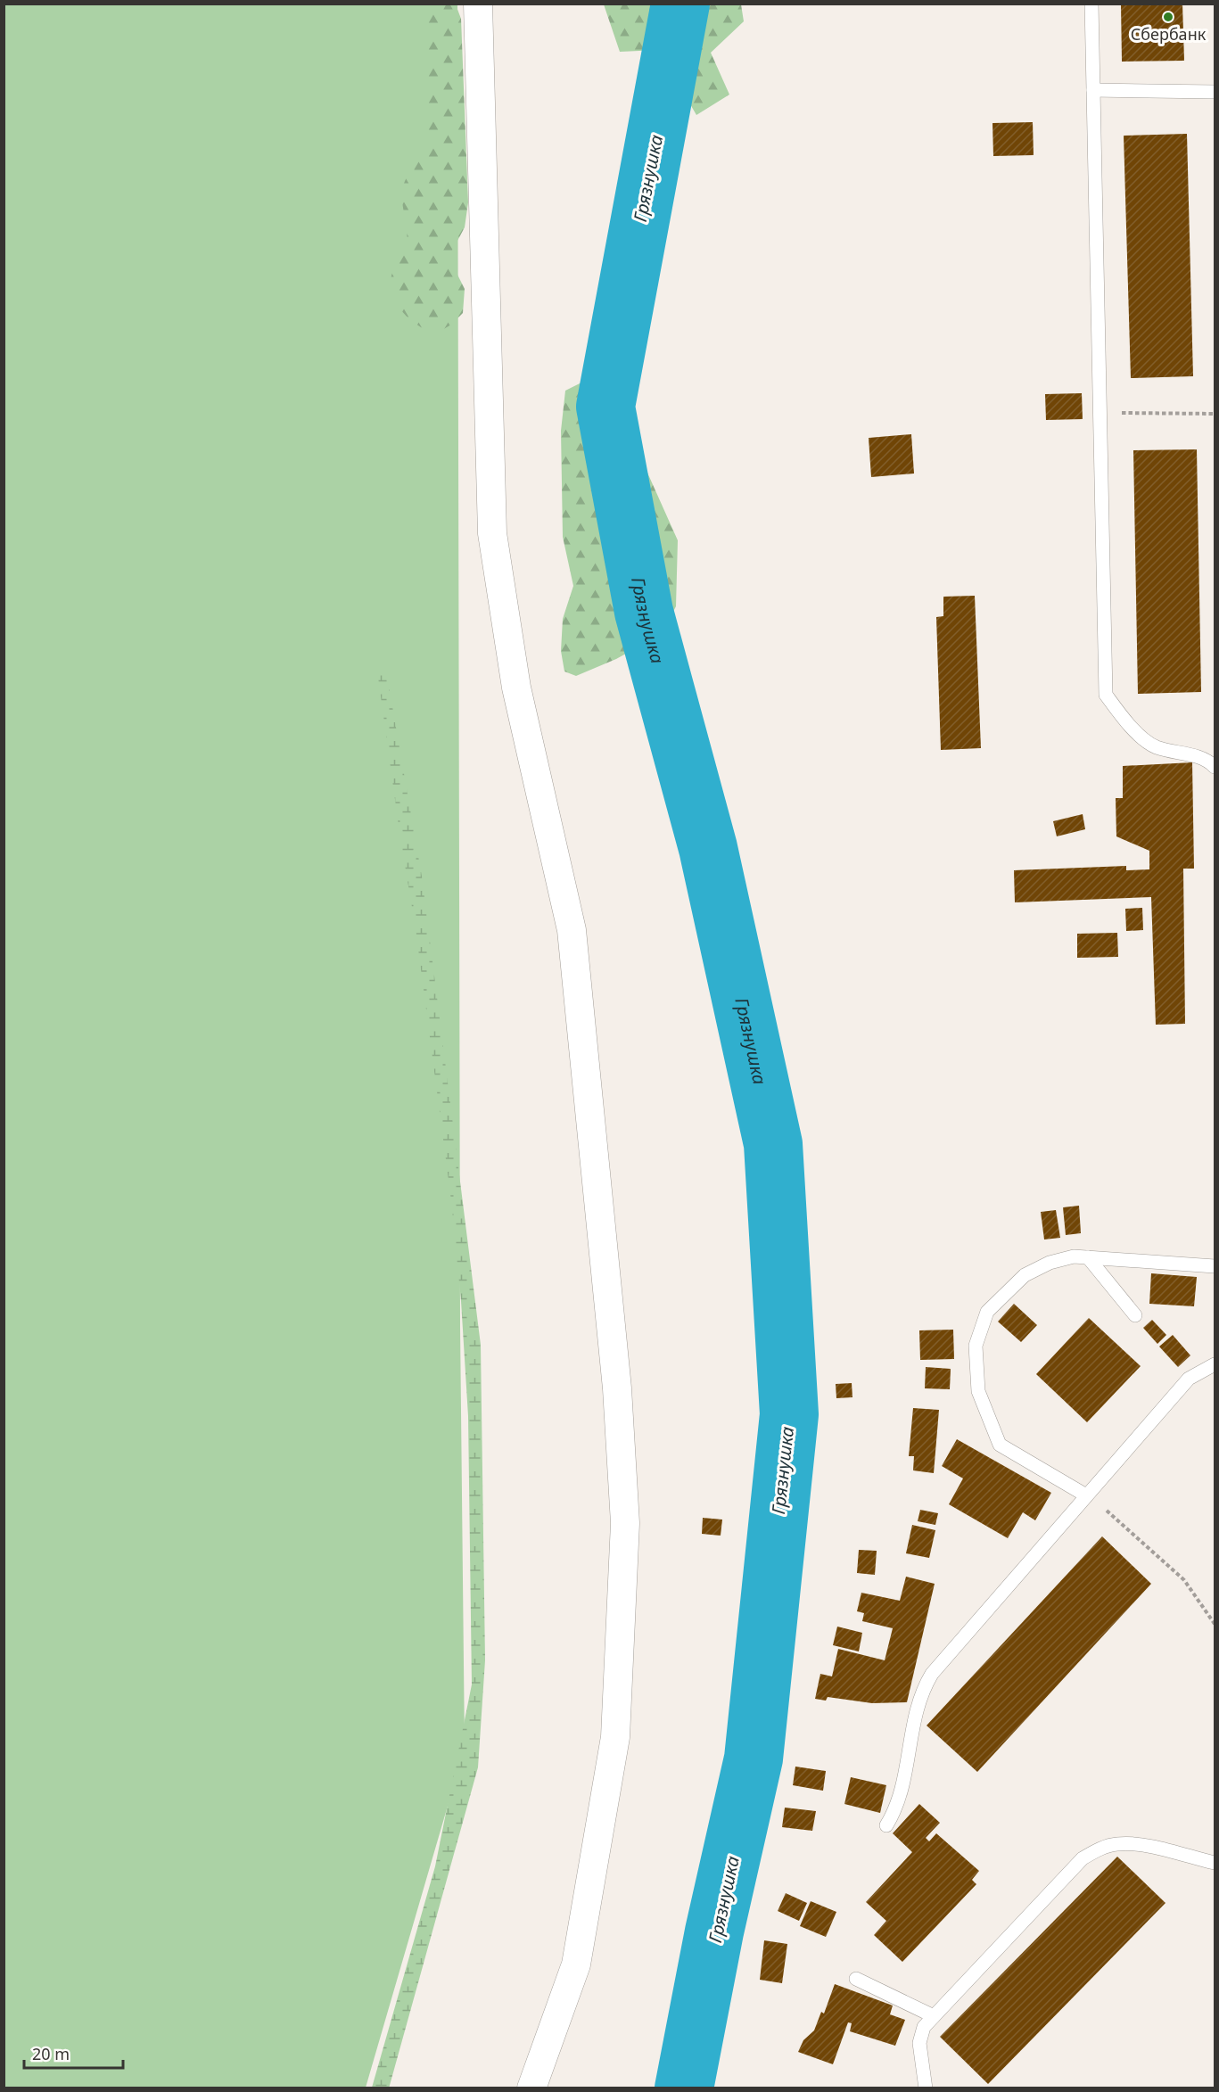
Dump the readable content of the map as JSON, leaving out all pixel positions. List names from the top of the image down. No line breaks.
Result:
{"water":["Грязнушка"],"places":["Сбербанк"],"scale_bar":"20 m"}
